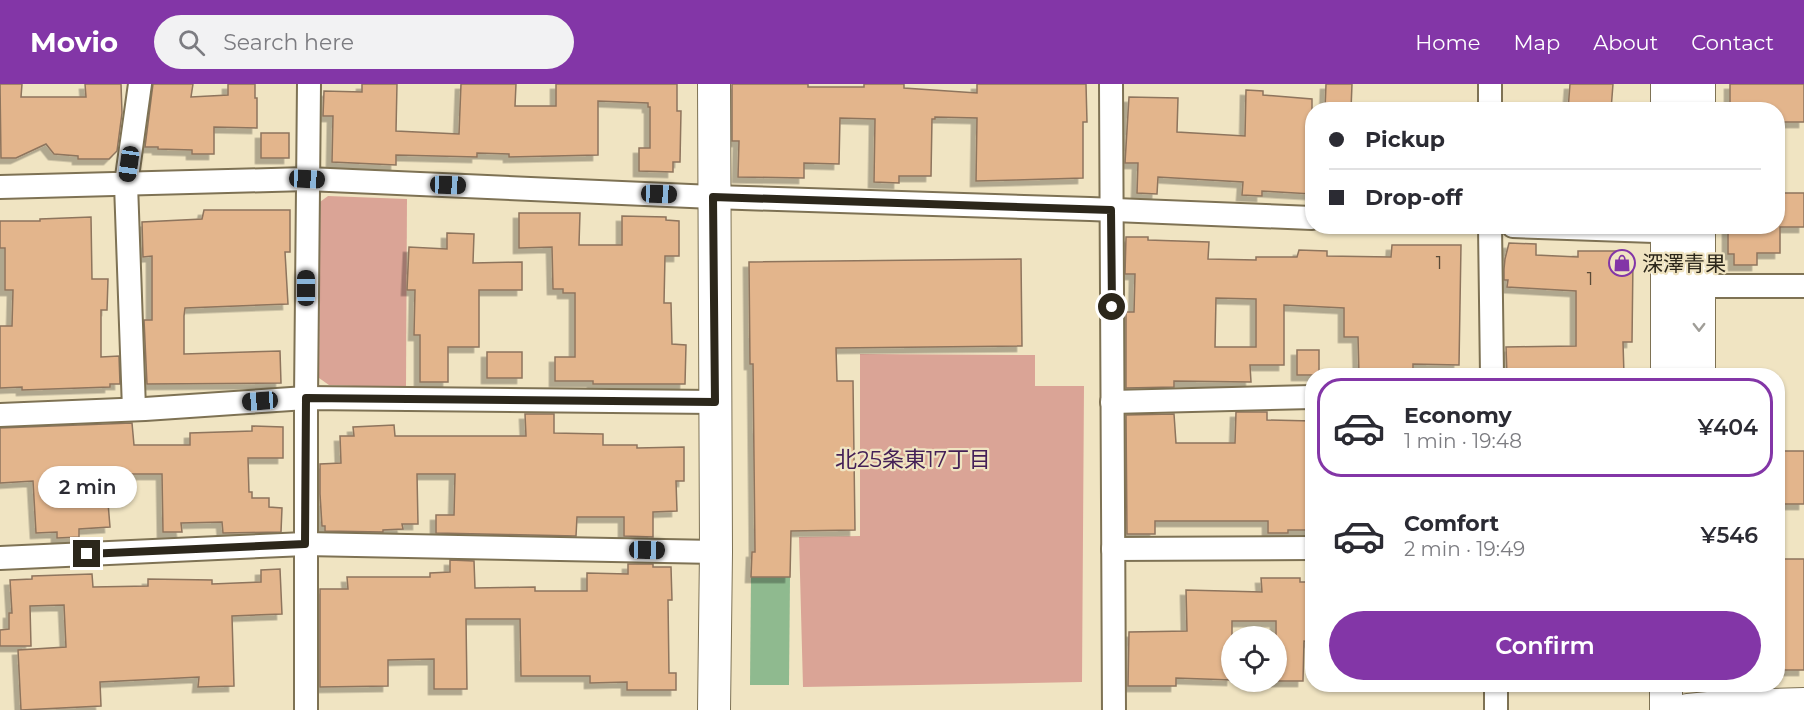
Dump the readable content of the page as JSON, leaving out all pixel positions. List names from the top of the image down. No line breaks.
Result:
{"districts":["北25条東17丁目"],"places":{"shop":["深澤青果"]},"house_numbers":["1","1"],"page":{"header":"Movio","search":"Search here","nav":["Home","Map","About","Contact"],"banner":["Pickup","Drop-off"],"list":[{"name":"Economy","note":"1 min · 19:48","value":"¥404"},{"name":"Comfort","note":"2 min · 19:49","value":"¥546"}],"bubble":"2 min","buttons":"Confirm"}}
